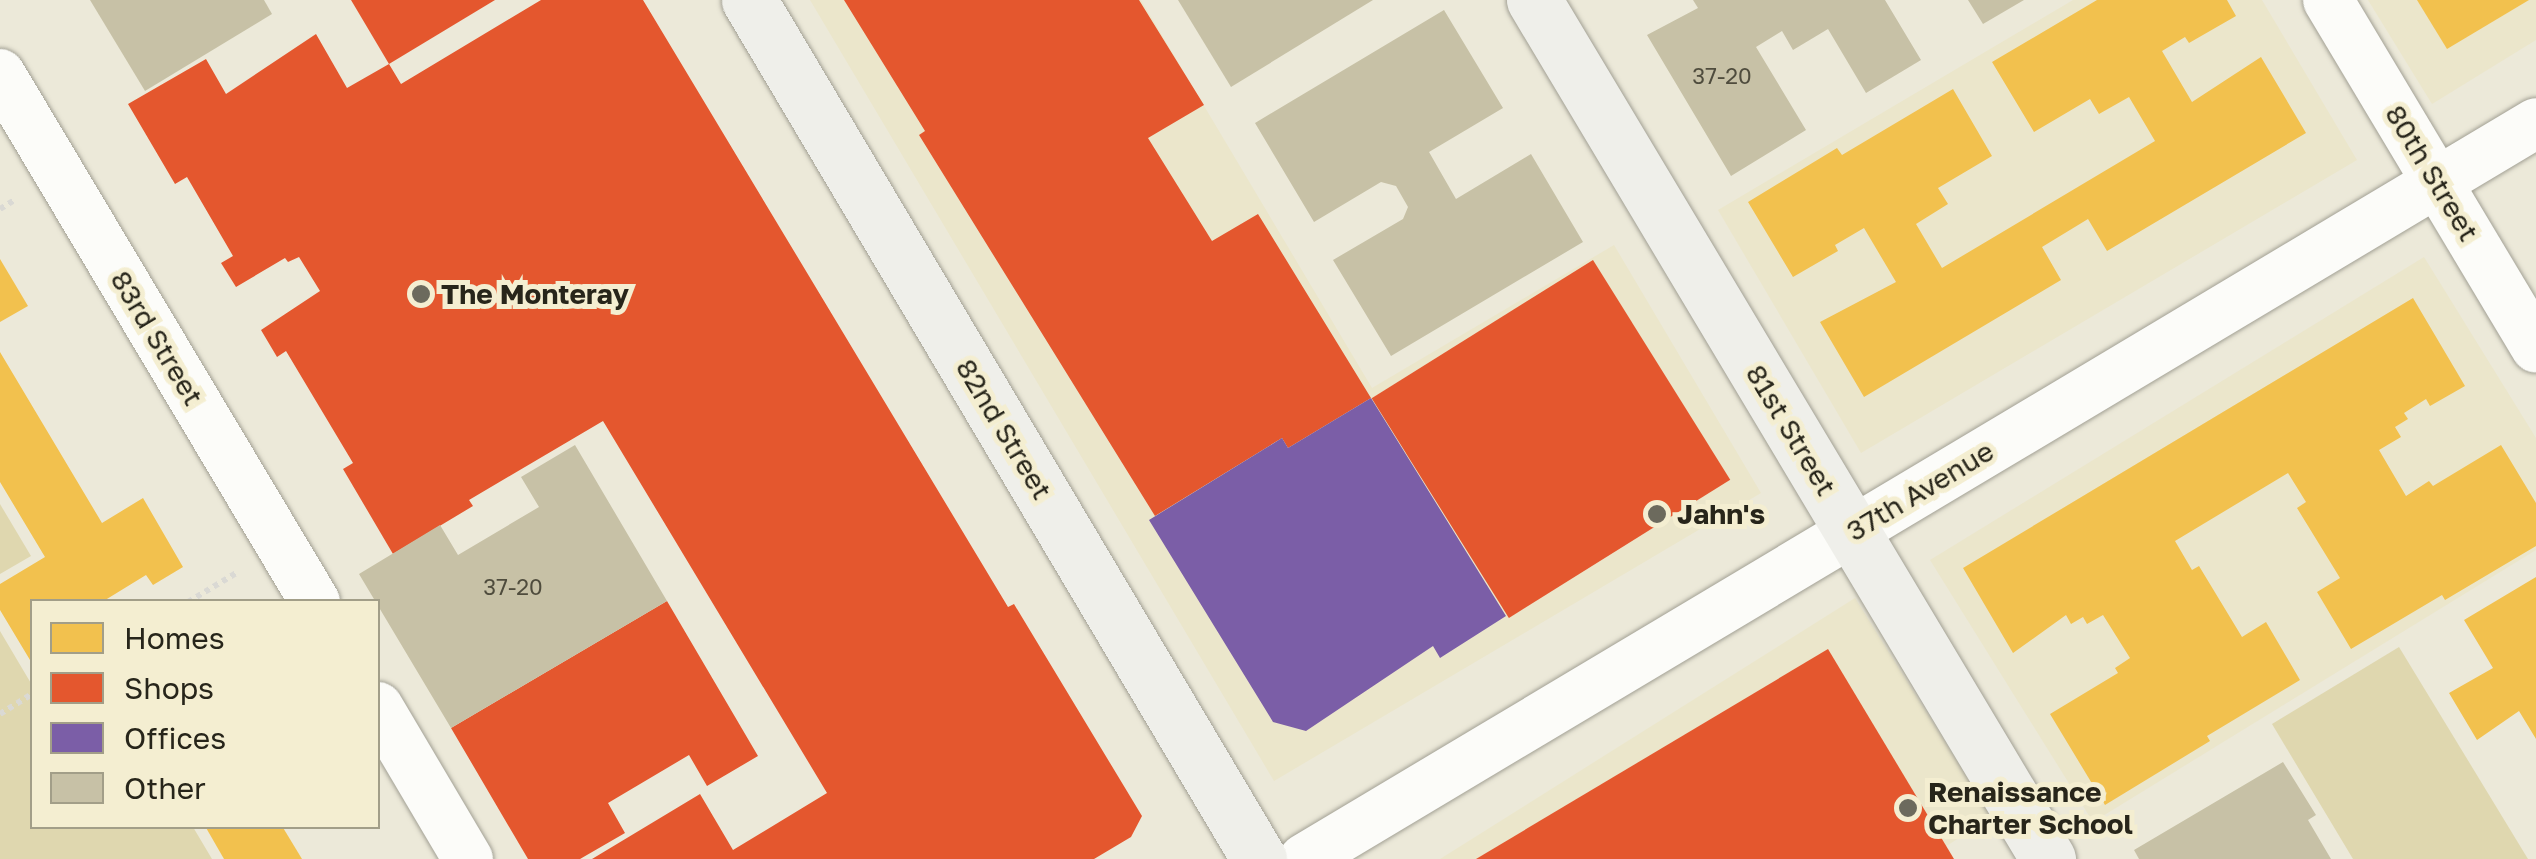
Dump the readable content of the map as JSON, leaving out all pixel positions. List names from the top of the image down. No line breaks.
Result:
{"streets":{"street":["80th Street","83rd Street","82nd Street","81st Street","37th Avenue"]},"crossings":[["80th Street","37th Avenue"],["81st Street","37th Avenue"]],"places":["The Monteray","Jahn's","Renaissance Charter School"],"house_numbers":["37-20","37-20"],"legend":["Homes","Shops","Offices","Other"]}
